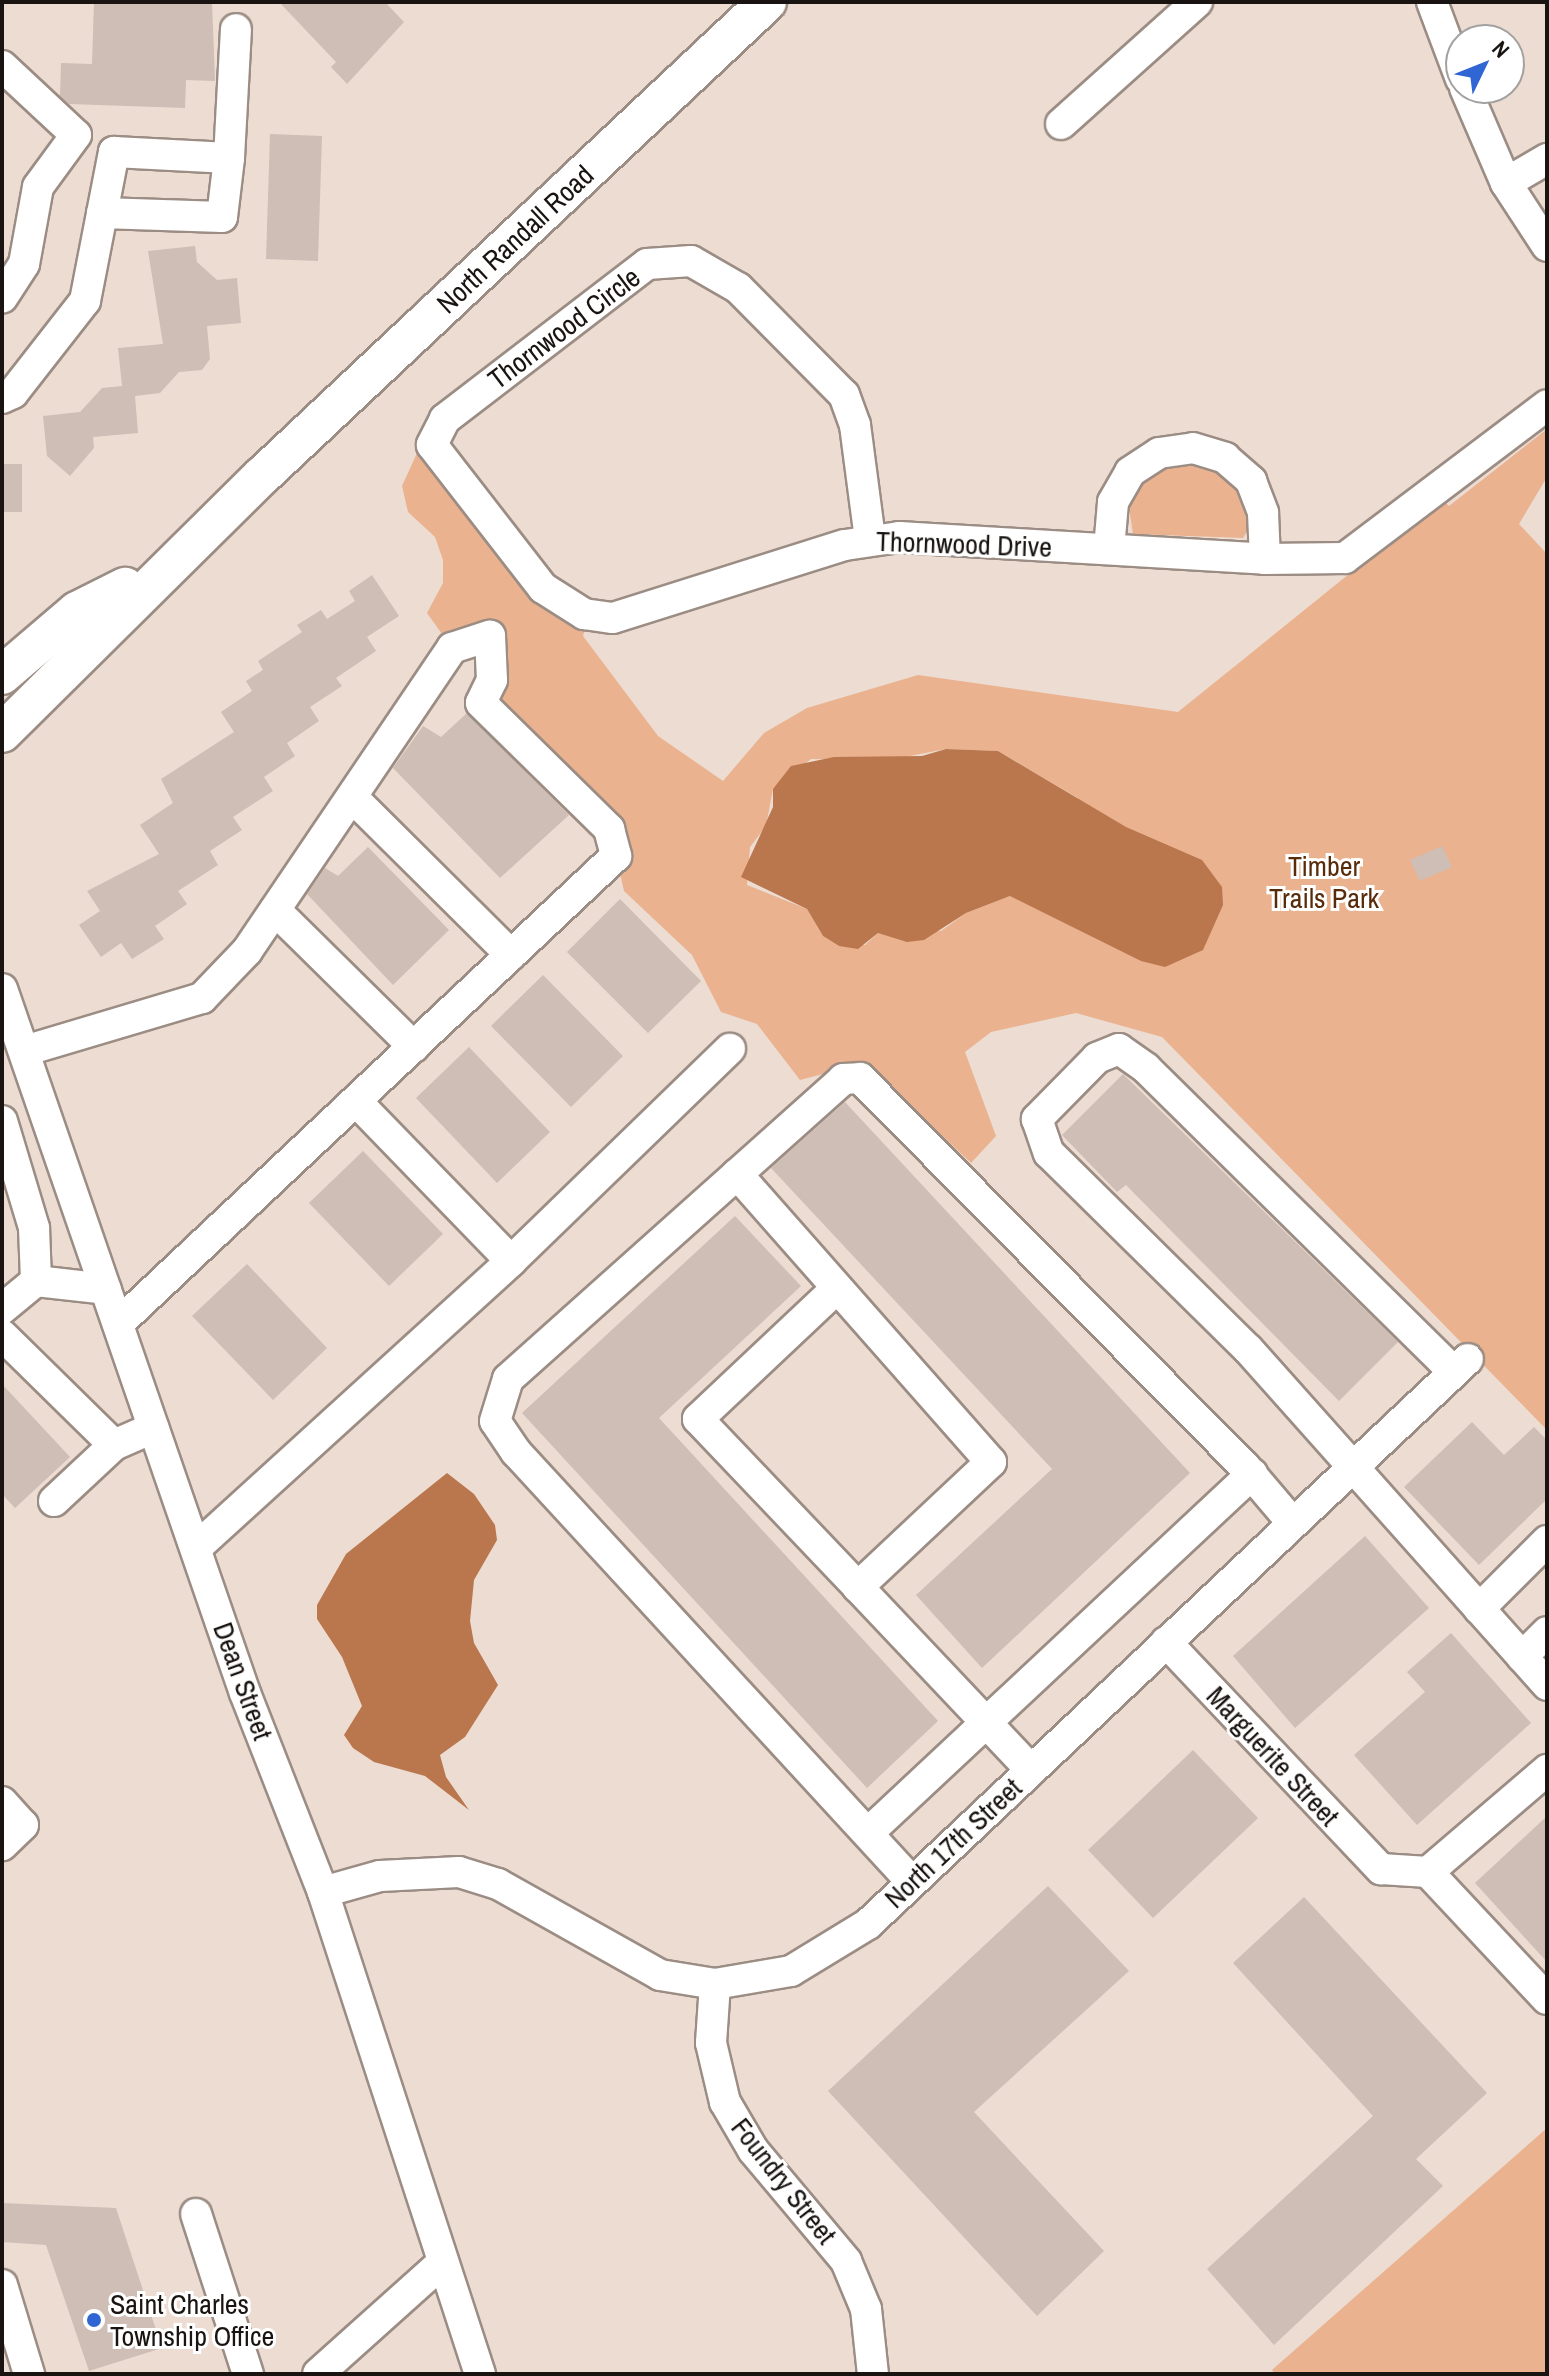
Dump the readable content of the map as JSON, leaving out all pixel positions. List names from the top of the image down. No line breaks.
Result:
{"streets":{"main road":["North Randall Road"],"street":["Thornwood Circle","Thornwood Drive","Dean Street","Marguerite Street","North 17th Street","Foundry Street"]},"crossings":[["Thornwood Circle","Thornwood Drive"],["Dean Street","North 17th Street"],["Marguerite Street","North 17th Street"],["North 17th Street","Foundry Street"]],"parks":["Timber Trails Park"],"places":["Saint Charles Township Office"],"north":"top right"}
